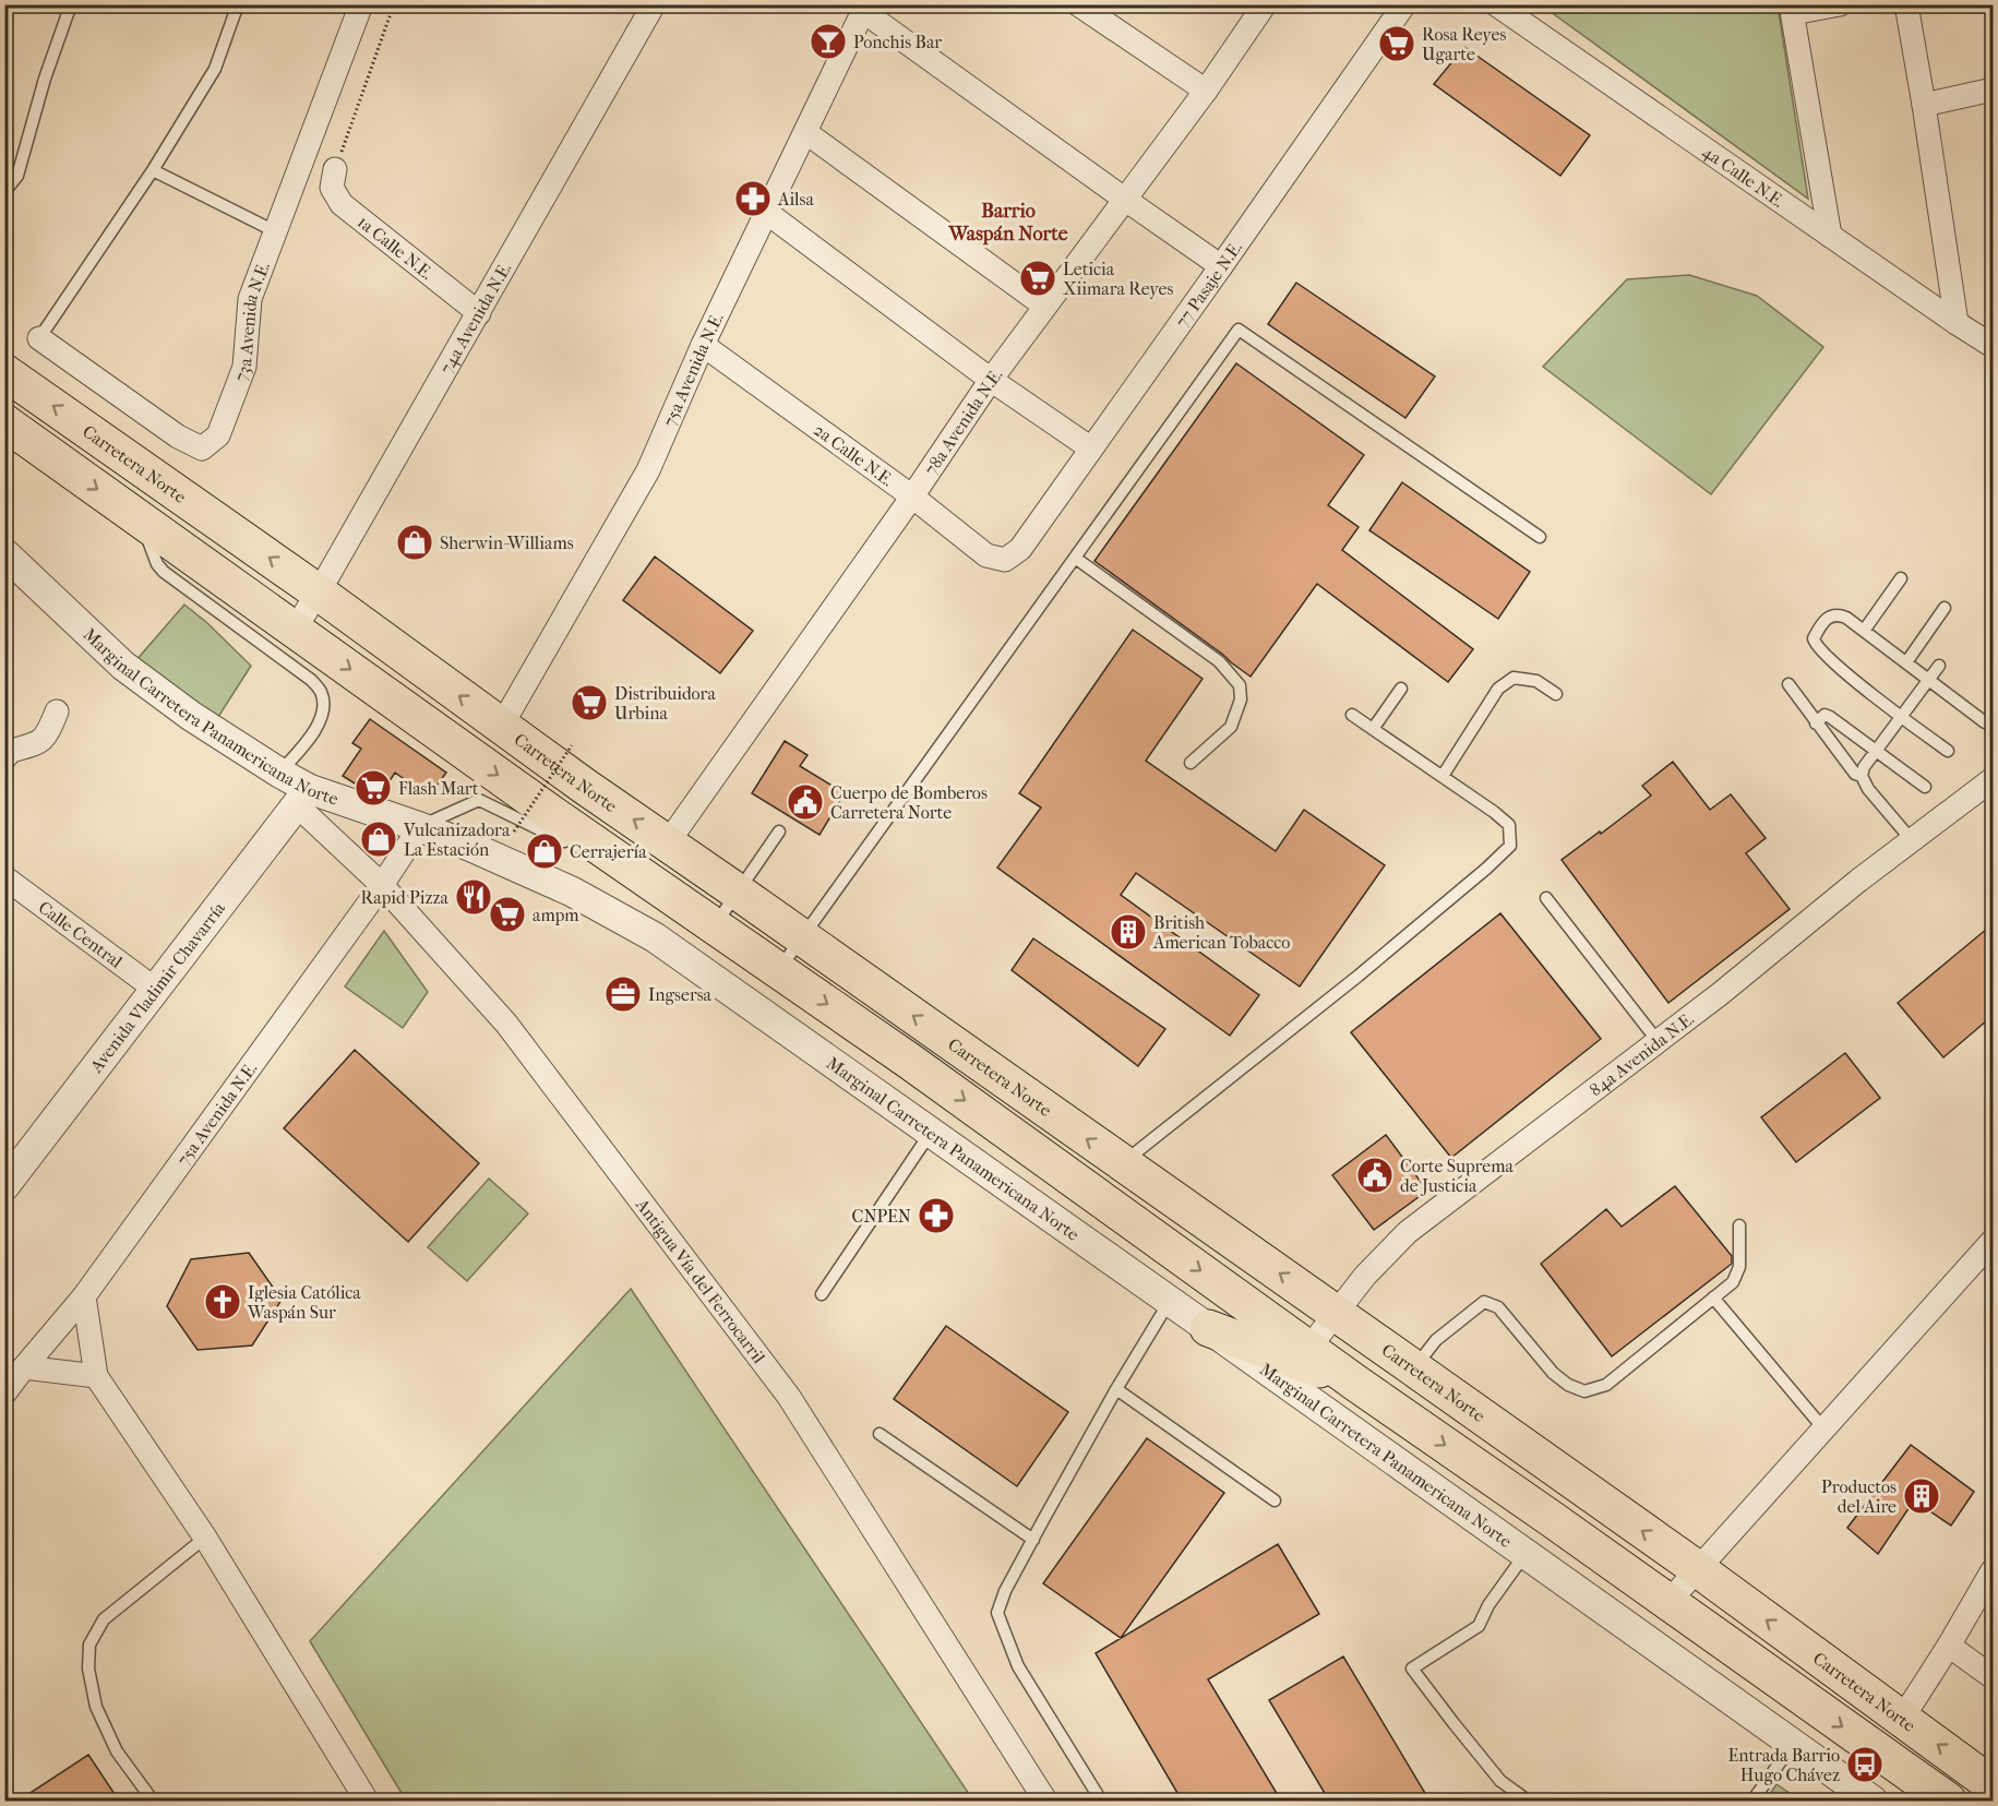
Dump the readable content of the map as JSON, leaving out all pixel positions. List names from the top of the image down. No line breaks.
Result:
{"streets":{"highway":["Carretera Norte"],"street":["4a Calle N.E.","1a Calle N.E.","77 Pasaje N.E.","74a Avenida N.E.","73a Avenida N.E.","75a Avenida N.E.","78a Avenida N.E.","2a Calle N.E.","Marginal Carretera Panamericana Norte","Calle Central","Avenida Vladimir Chavarría","84a Avenida N.E.","Antigua Vía del Ferrocarril"]},"crossings":[["1a Calle N.E.","74a Avenida N.E."],["77 Pasaje N.E.","2a Calle N.E."],["74a Avenida N.E.","Carretera Norte"],["75a Avenida N.E.","2a Calle N.E."],["75a Avenida N.E.","Carretera Norte"],["75a Avenida N.E.","Marginal Carretera Panamericana Norte"],["75a Avenida N.E.","Antigua Vía del Ferrocarril"],["78a Avenida N.E.","2a Calle N.E."],["78a Avenida N.E.","Carretera Norte"],["Carretera Norte","84a Avenida N.E."],["Marginal Carretera Panamericana Norte","Avenida Vladimir Chavarría"],["Marginal Carretera Panamericana Norte","Antigua Vía del Ferrocarril"],["Calle Central","Avenida Vladimir Chavarría"],["Avenida Vladimir Chavarría","Antigua Vía del Ferrocarril"]],"districts":["Barrio Waspán Norte"],"places":{"bar":["Ponchis Bar"],"supermarket":["Rosa Reyes Ugarte","Leticia Xiimara Reyes","Distribuidora Urbina","Flash Mart","ampm"],"pharmacy":["Ailsa","CNPEN"],"shop":["Sherwin-Williams","Vulcanizadora La Estación","Cerrajería"],"public building":["Cuerpo de Bomberos Carretera Norte","Corte Suprema de Justicia"],"restaurant":["Rapid Pizza"],"building":["British American Tobacco","Productos del Aire"],"office":["Ingsersa"],"church":["Iglesia Católica Waspán Sur"],"bus stop":["Entrada Barrio Hugo Chávez"]}}
